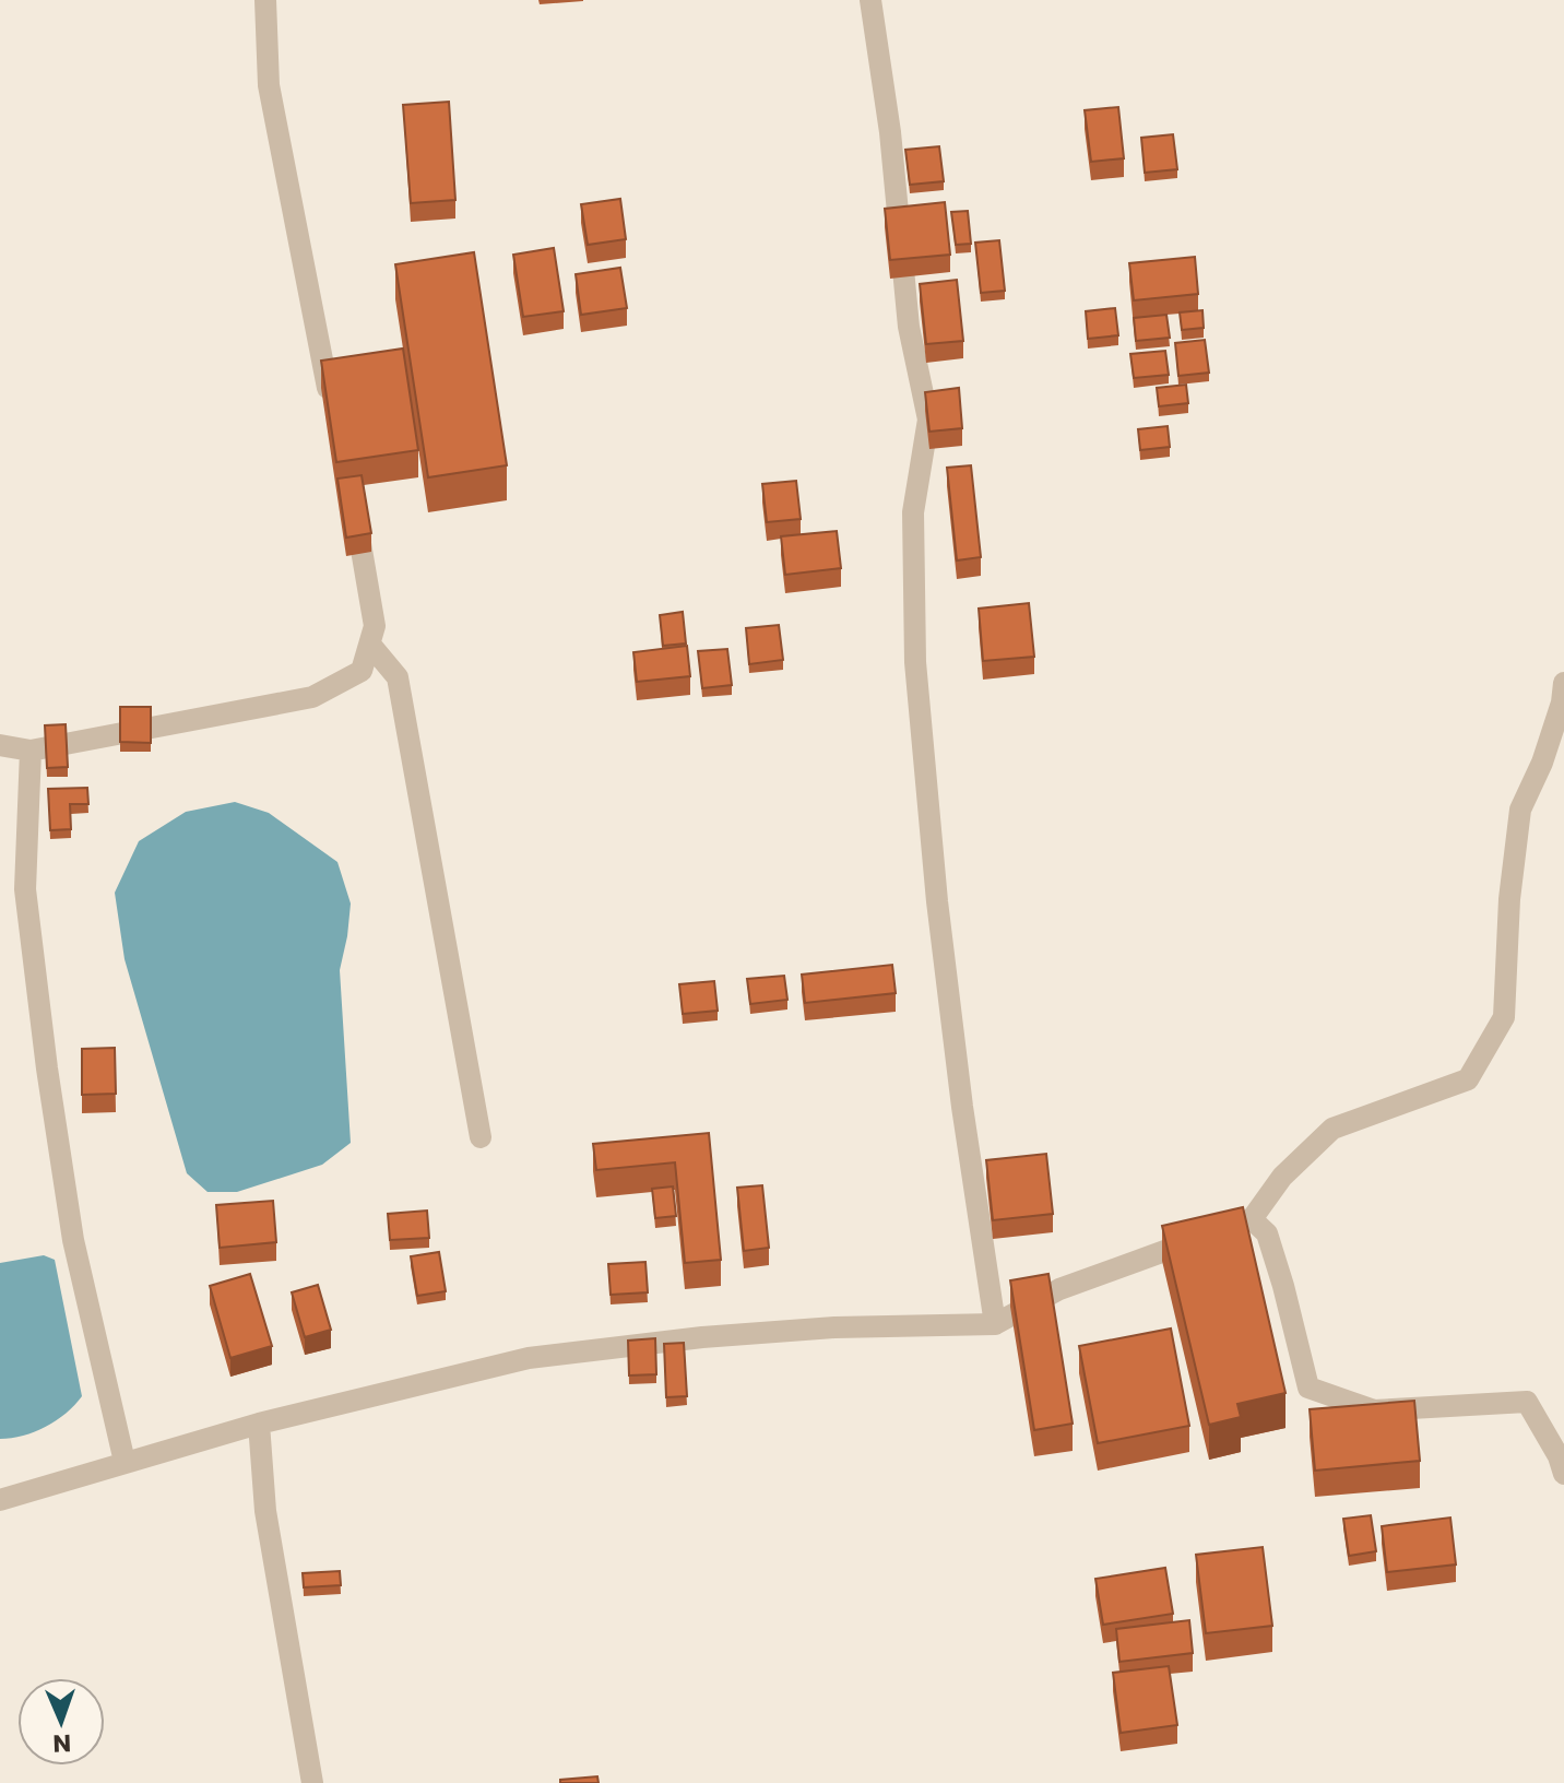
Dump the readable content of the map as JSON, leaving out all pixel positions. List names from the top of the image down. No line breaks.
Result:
{"north":"bottom"}
